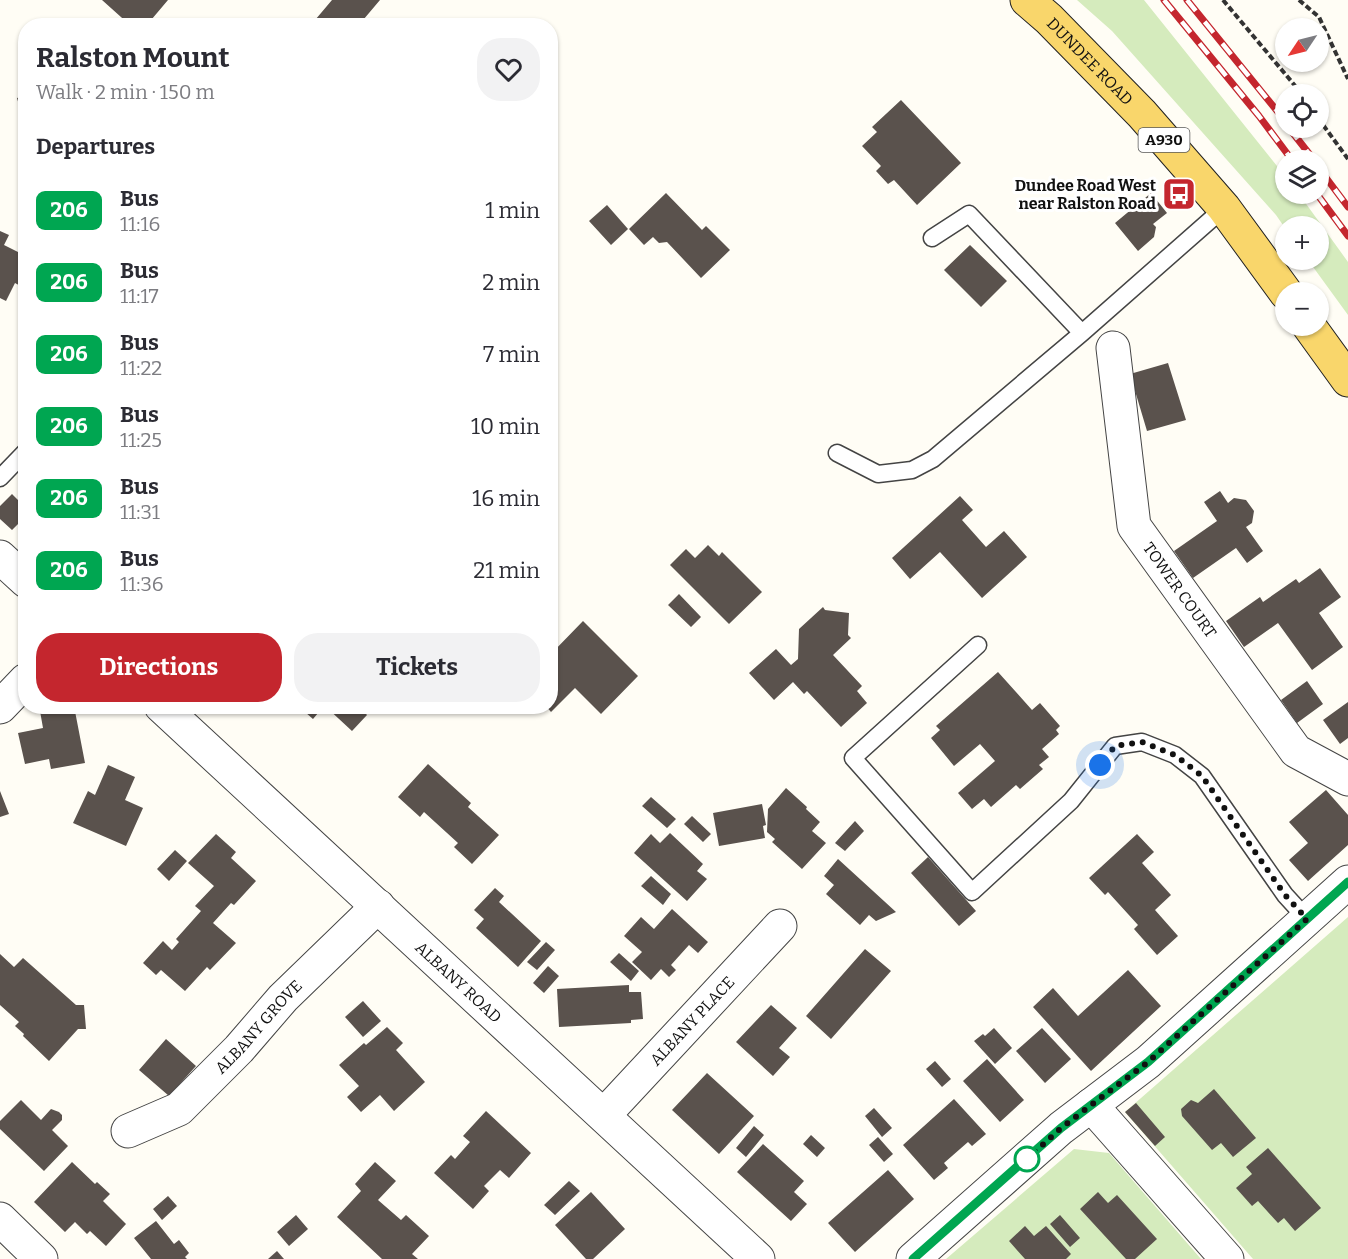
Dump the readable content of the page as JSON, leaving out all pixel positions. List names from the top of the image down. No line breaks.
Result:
{"streets":{"main road":["DUNDEE ROAD","A930"],"street":["TOWER COURT","ALBANY ROAD","ALBANY PLACE","ALBANY GROVE"]},"crossings":[["ALBANY ROAD","ALBANY PLACE"],["ALBANY ROAD","ALBANY GROVE"]],"places":{"bus stop":["Dundee Road West near Ralston Road"]},"lines":["bus line 206"],"north":"bottom left","page":{"map_buttons":["+","−"],"heading":[["Ralston Mount","Walk · 2 min · 150 m"],"Departures"],"list":[{"mark":"206","name":"Bus","note":"11:16","value":"1 min"},{"mark":"206","name":"Bus","note":"11:17","value":"2 min"},{"mark":"206","name":"Bus","note":"11:22","value":"7 min"},{"mark":"206","name":"Bus","note":"11:25","value":"10 min"},{"mark":"206","name":"Bus","note":"11:31","value":"16 min"},{"mark":"206","name":"Bus","note":"11:36","value":"21 min"}],"buttons":["Directions","Tickets"]}}
